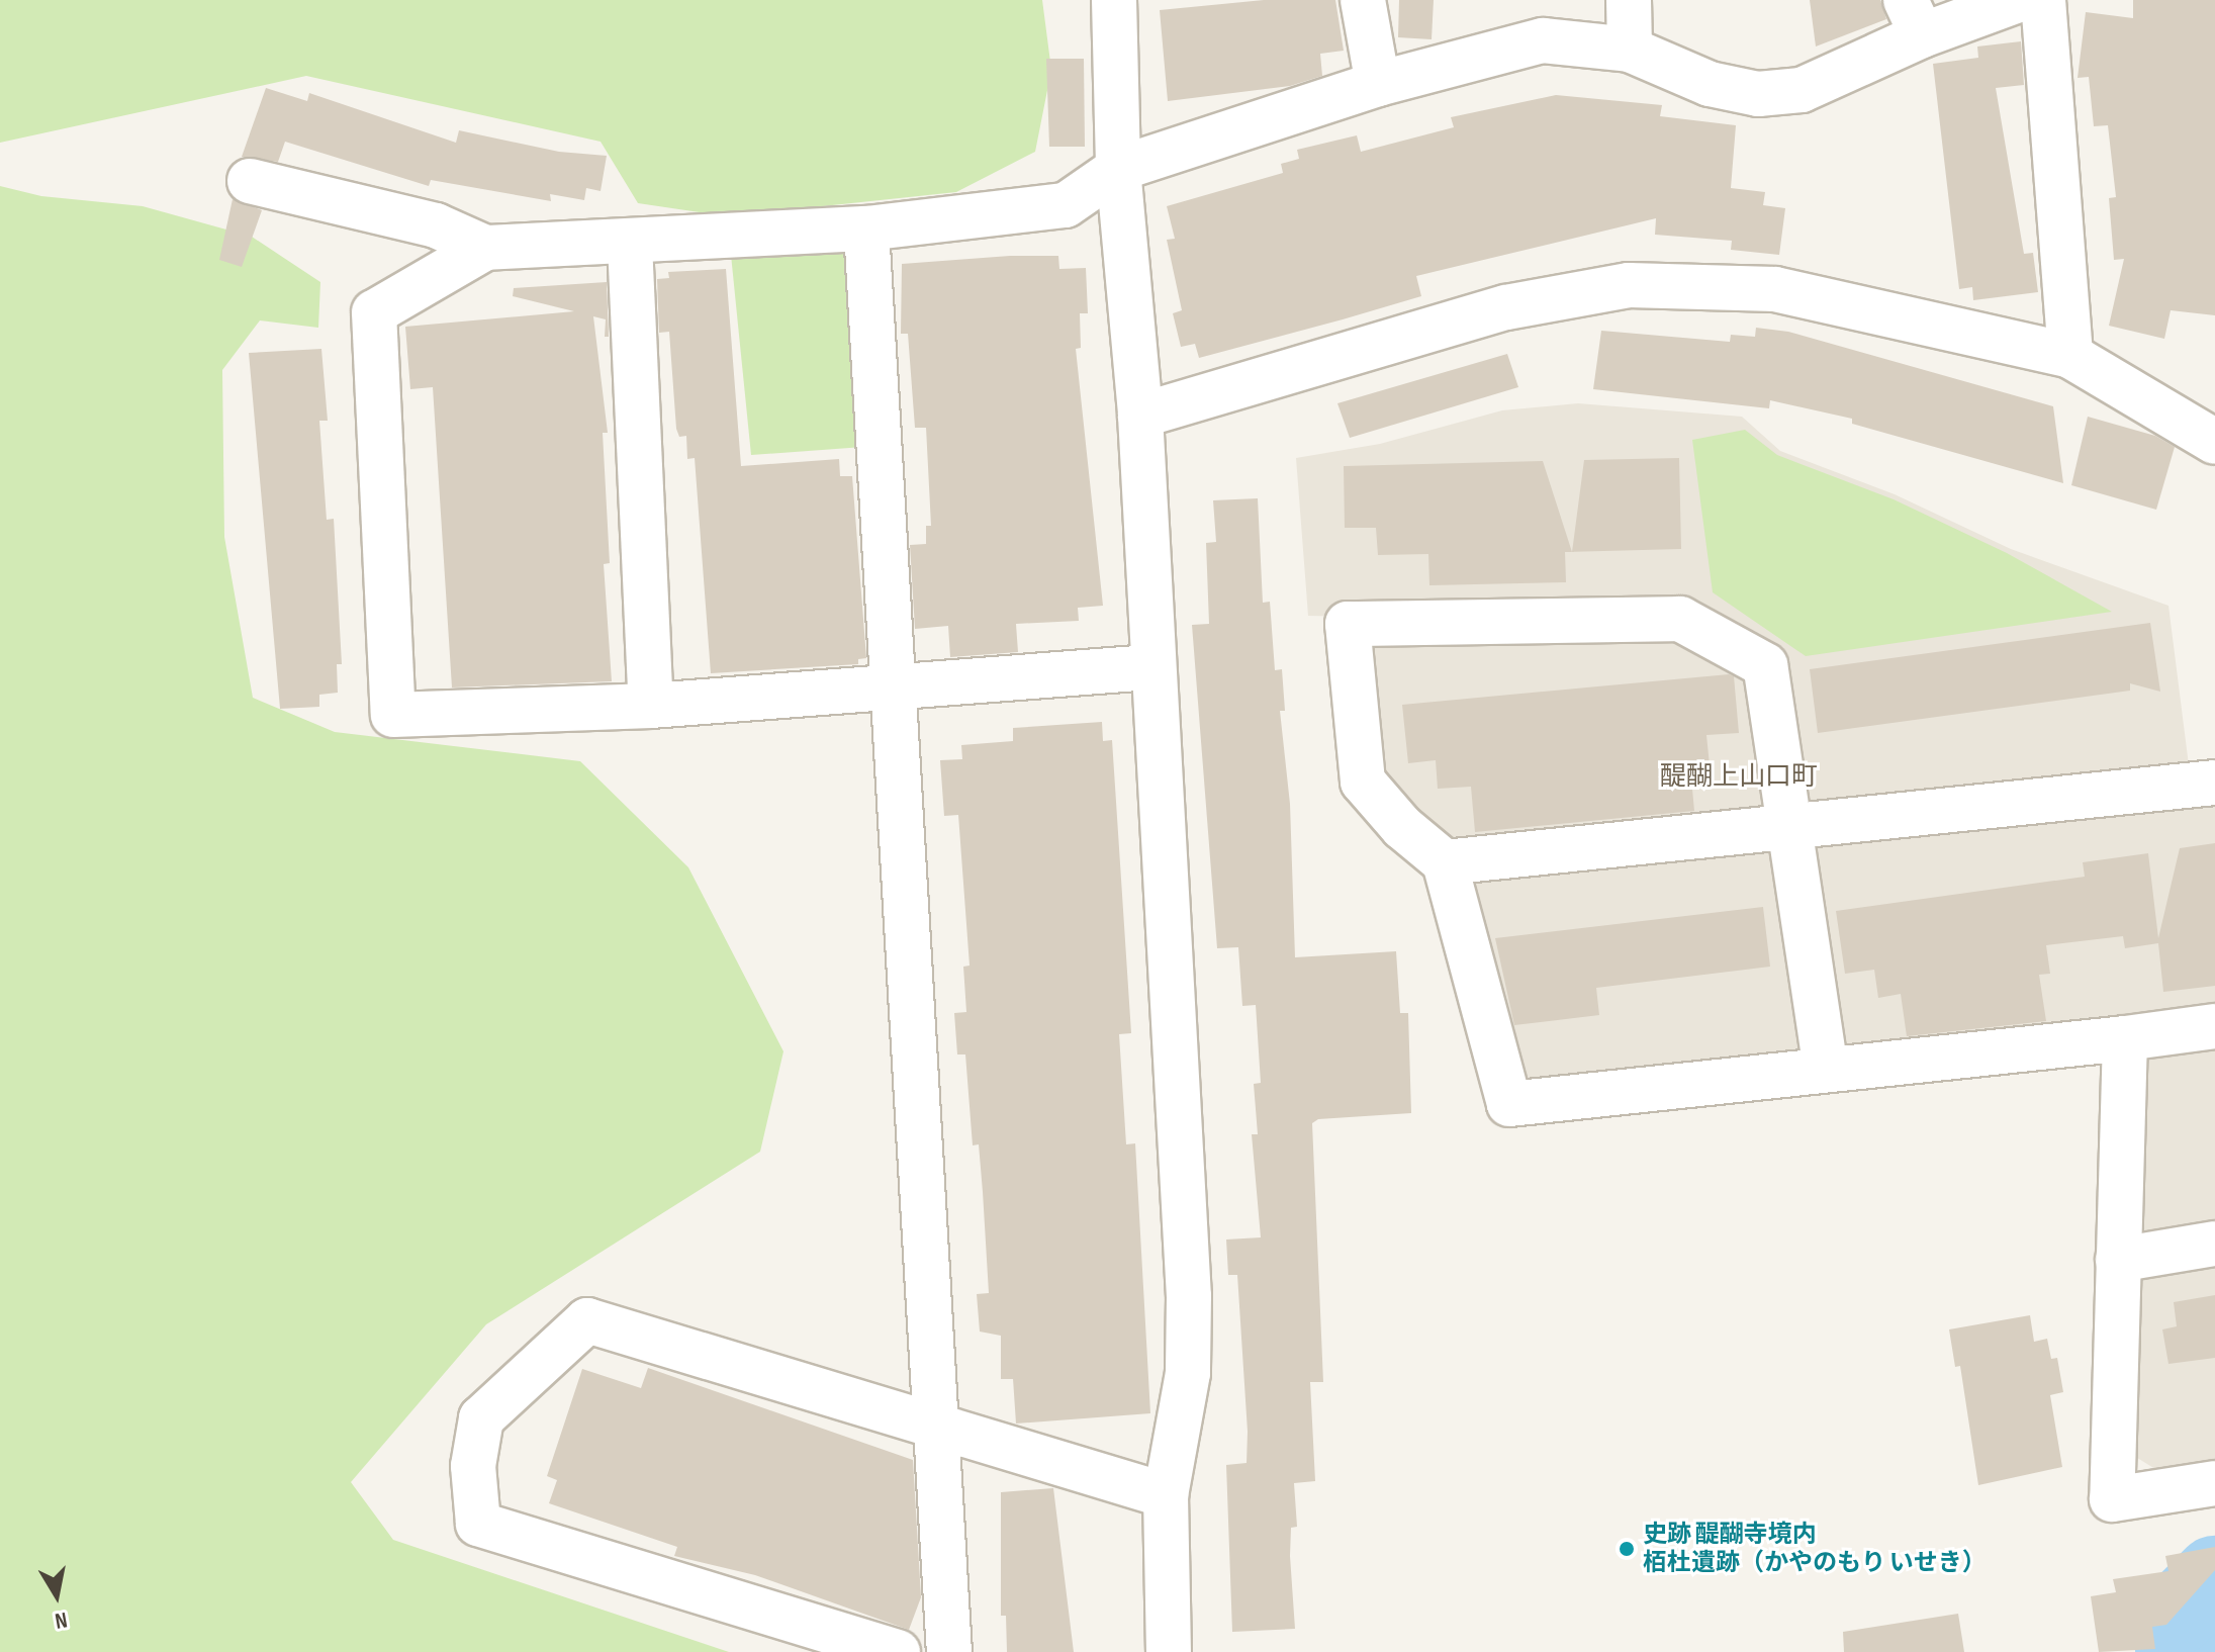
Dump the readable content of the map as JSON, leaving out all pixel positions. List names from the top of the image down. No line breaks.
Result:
{"districts":["醍醐上山口町"],"places":["史跡 醍醐寺境内 栢杜遺跡（かやのもり いせき）"],"north":"bottom"}
